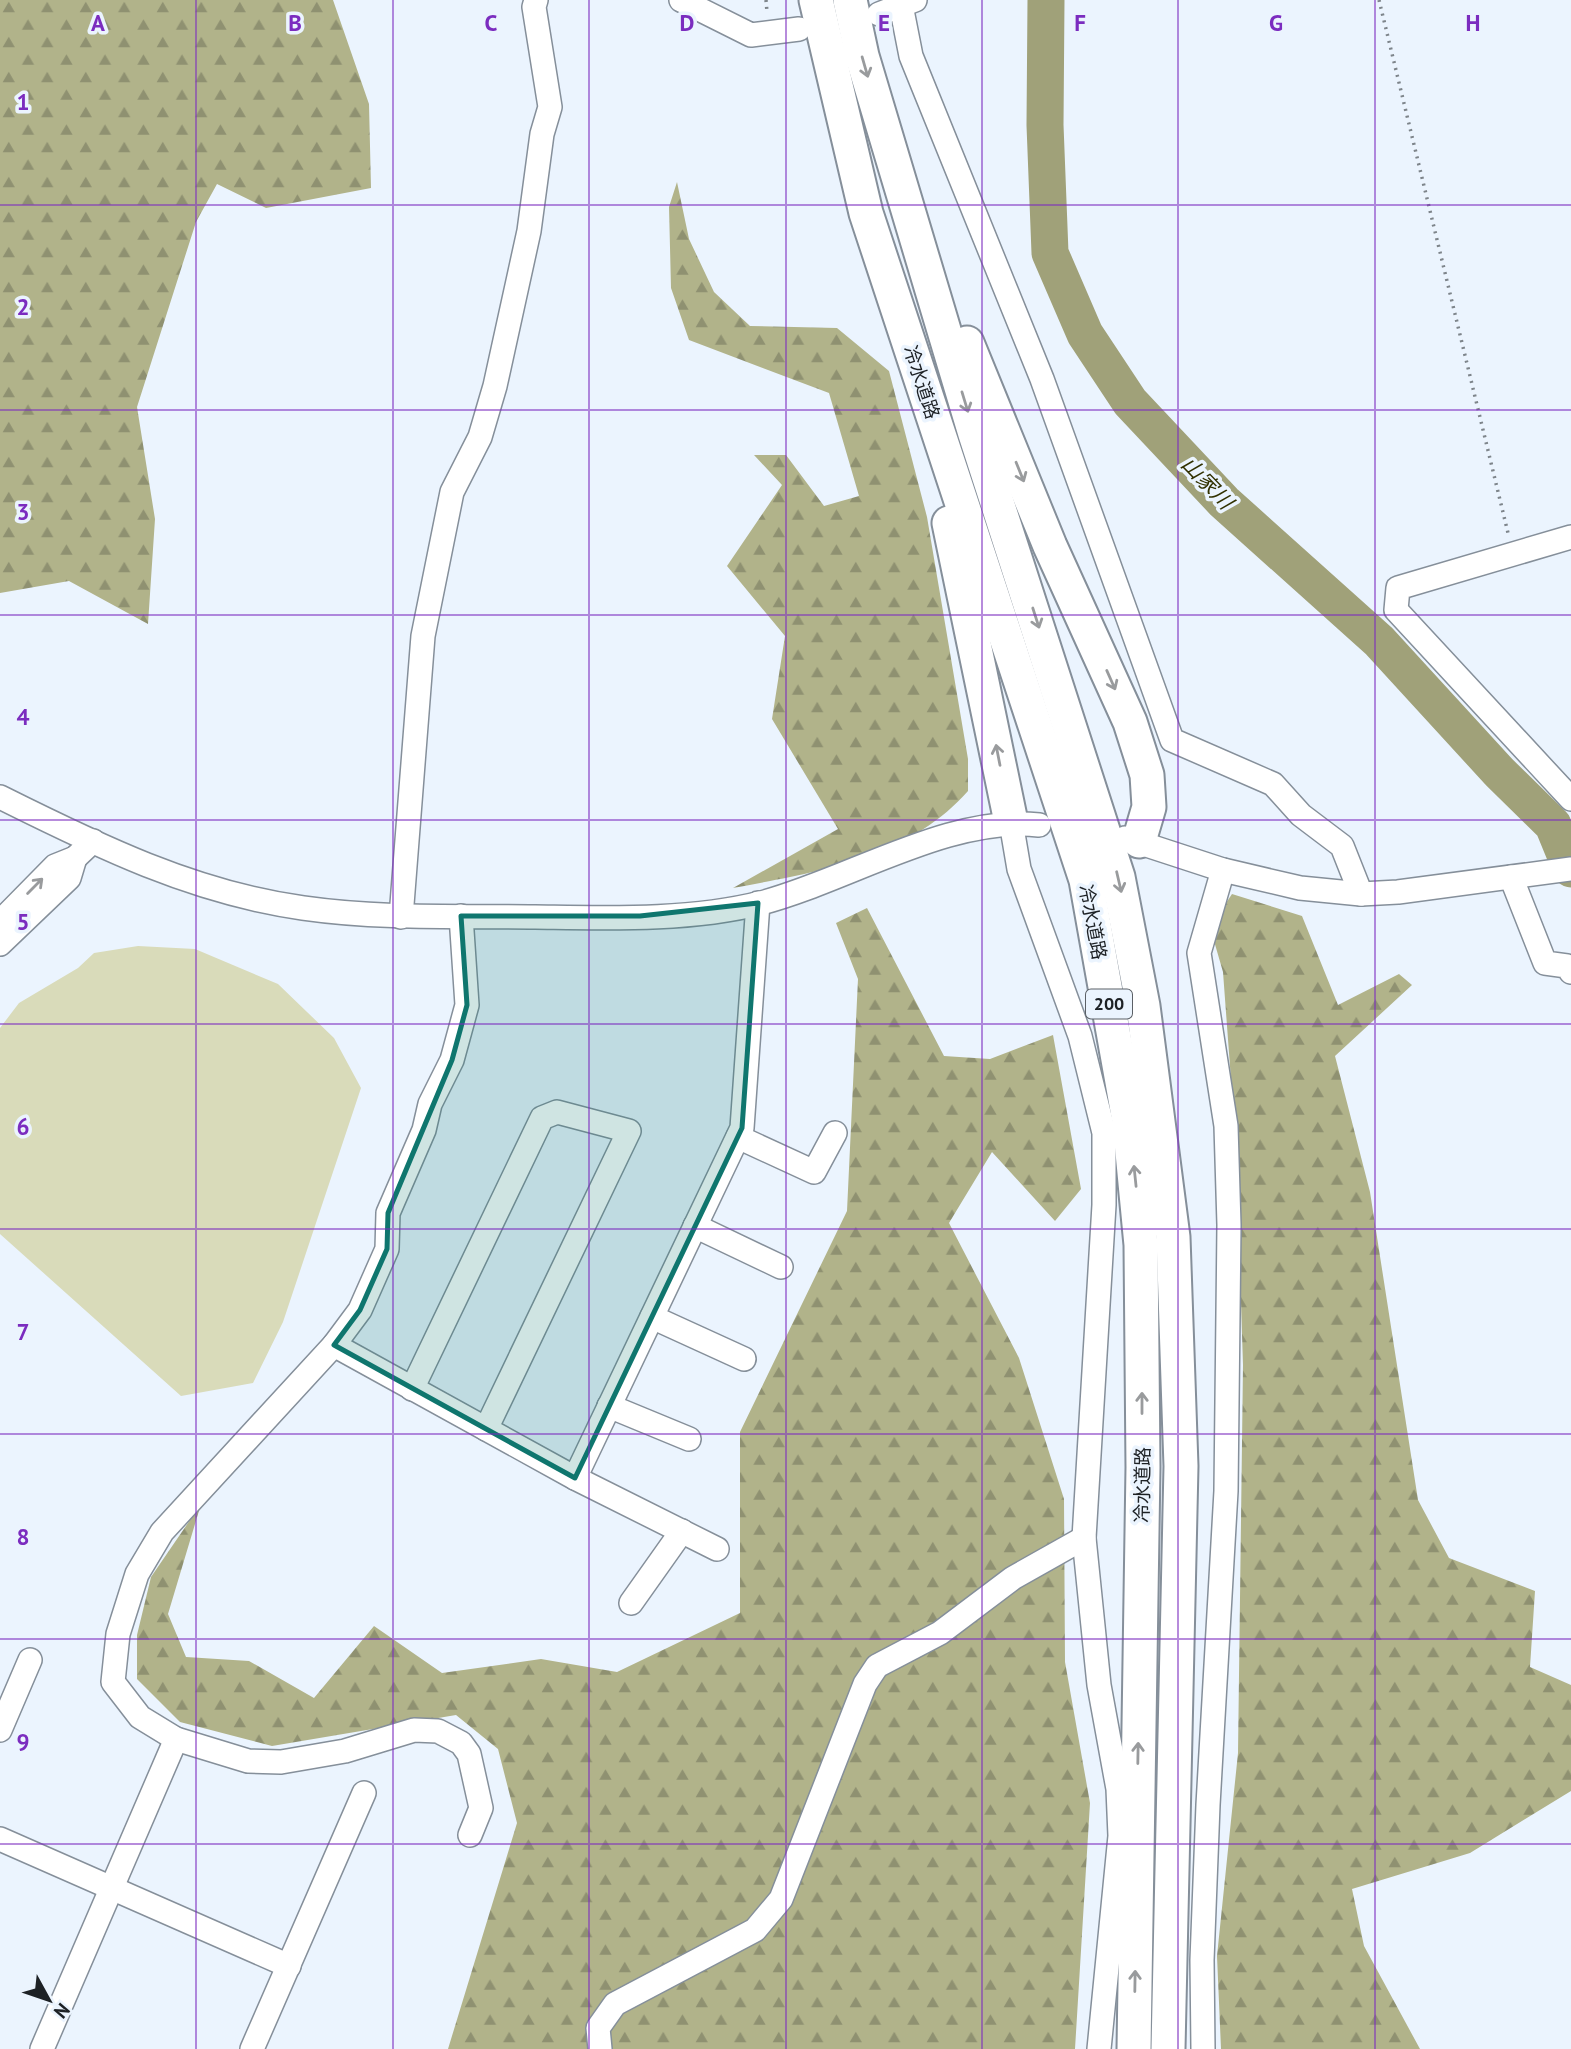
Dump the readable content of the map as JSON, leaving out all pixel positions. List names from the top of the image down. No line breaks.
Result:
{"streets":{"highway":["冷水道路","200"]},"water":["山家川"],"north":"bottom right","grid":{"columns":["A","B","C","D","E","F","G","H"],"rows":["1","2","3","4","5","6","7","8","9"]}}
